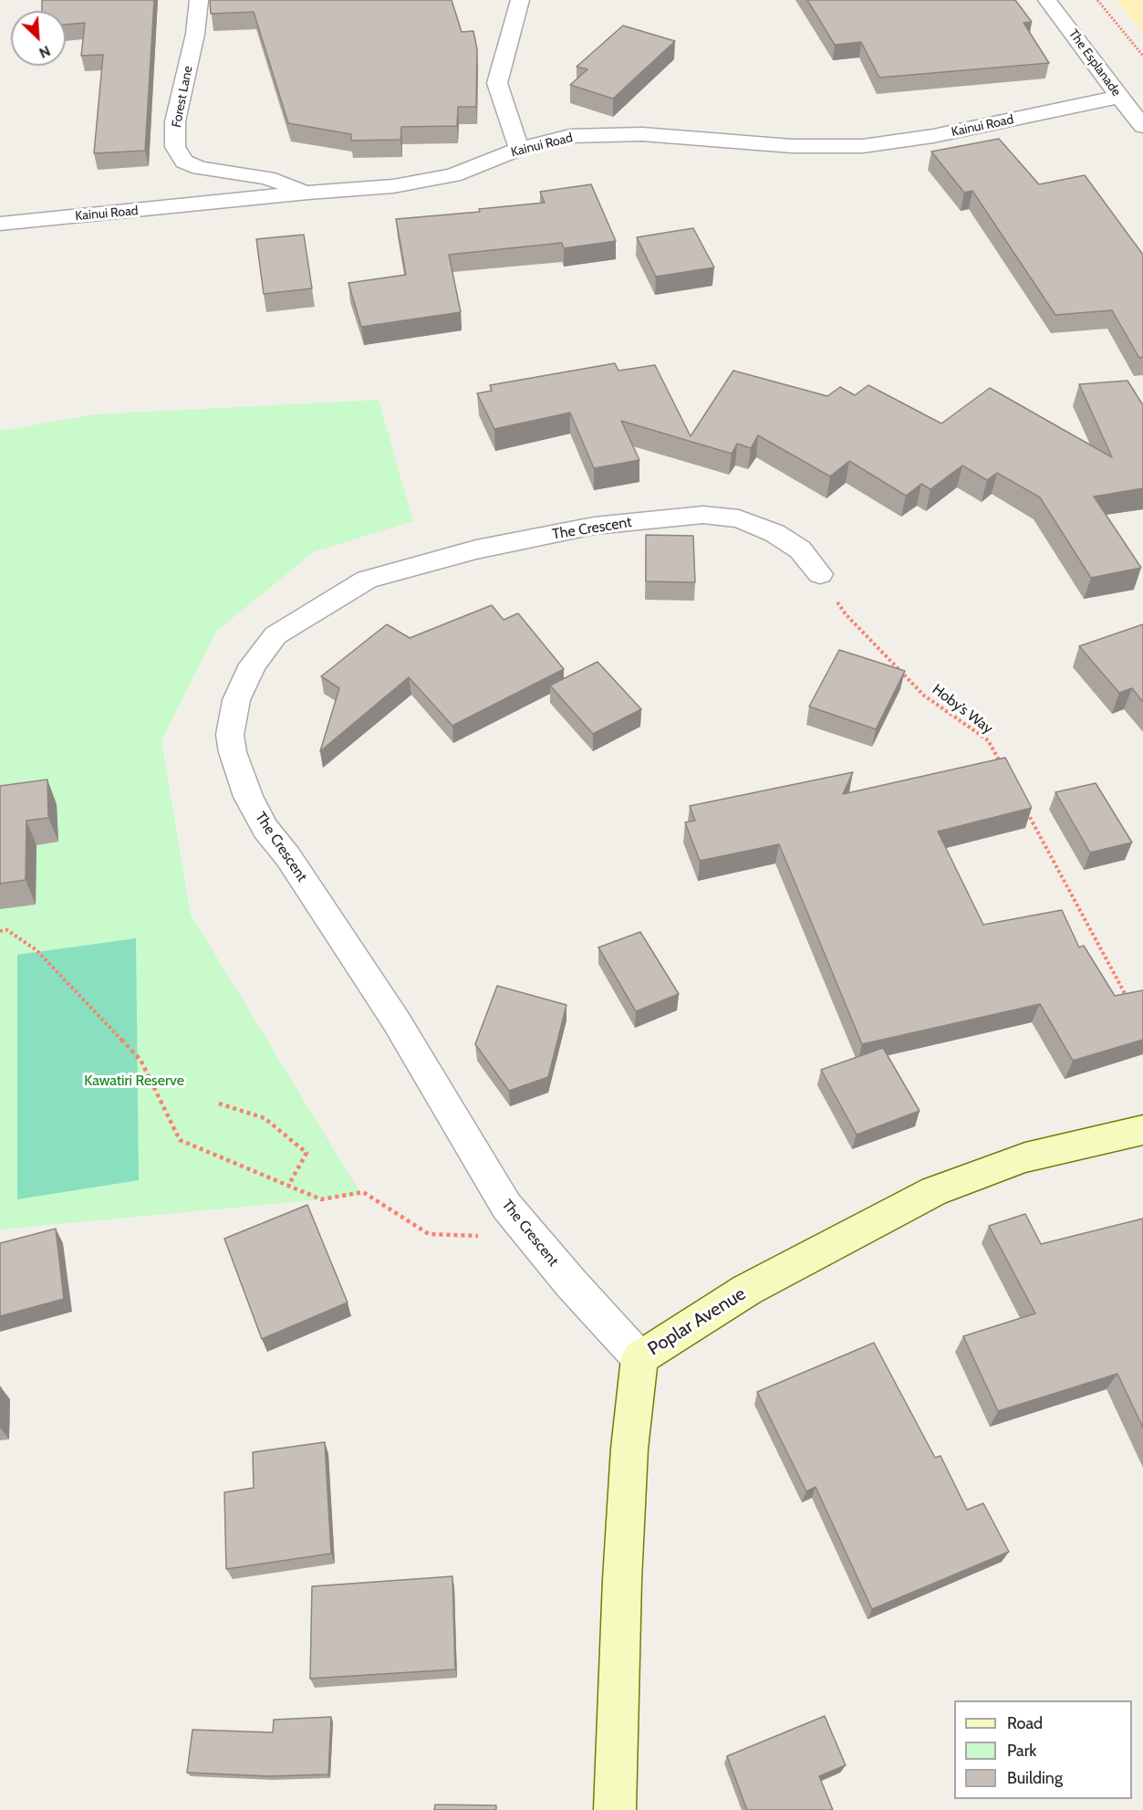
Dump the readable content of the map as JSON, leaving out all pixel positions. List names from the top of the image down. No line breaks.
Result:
{"streets":{"main road":["Poplar Avenue"],"street":["The Esplanade","Forest Lane","Kainui Road","The Crescent"],"path":["Hoby’s Way"]},"crossings":[["The Esplanade","Kainui Road"],["Forest Lane","Kainui Road"],["The Crescent","Hoby’s Way"],["The Crescent","Poplar Avenue"]],"parks":["Kawatiri Reserve"],"legend":["Road","Park","Building"],"north":"bottom right"}
